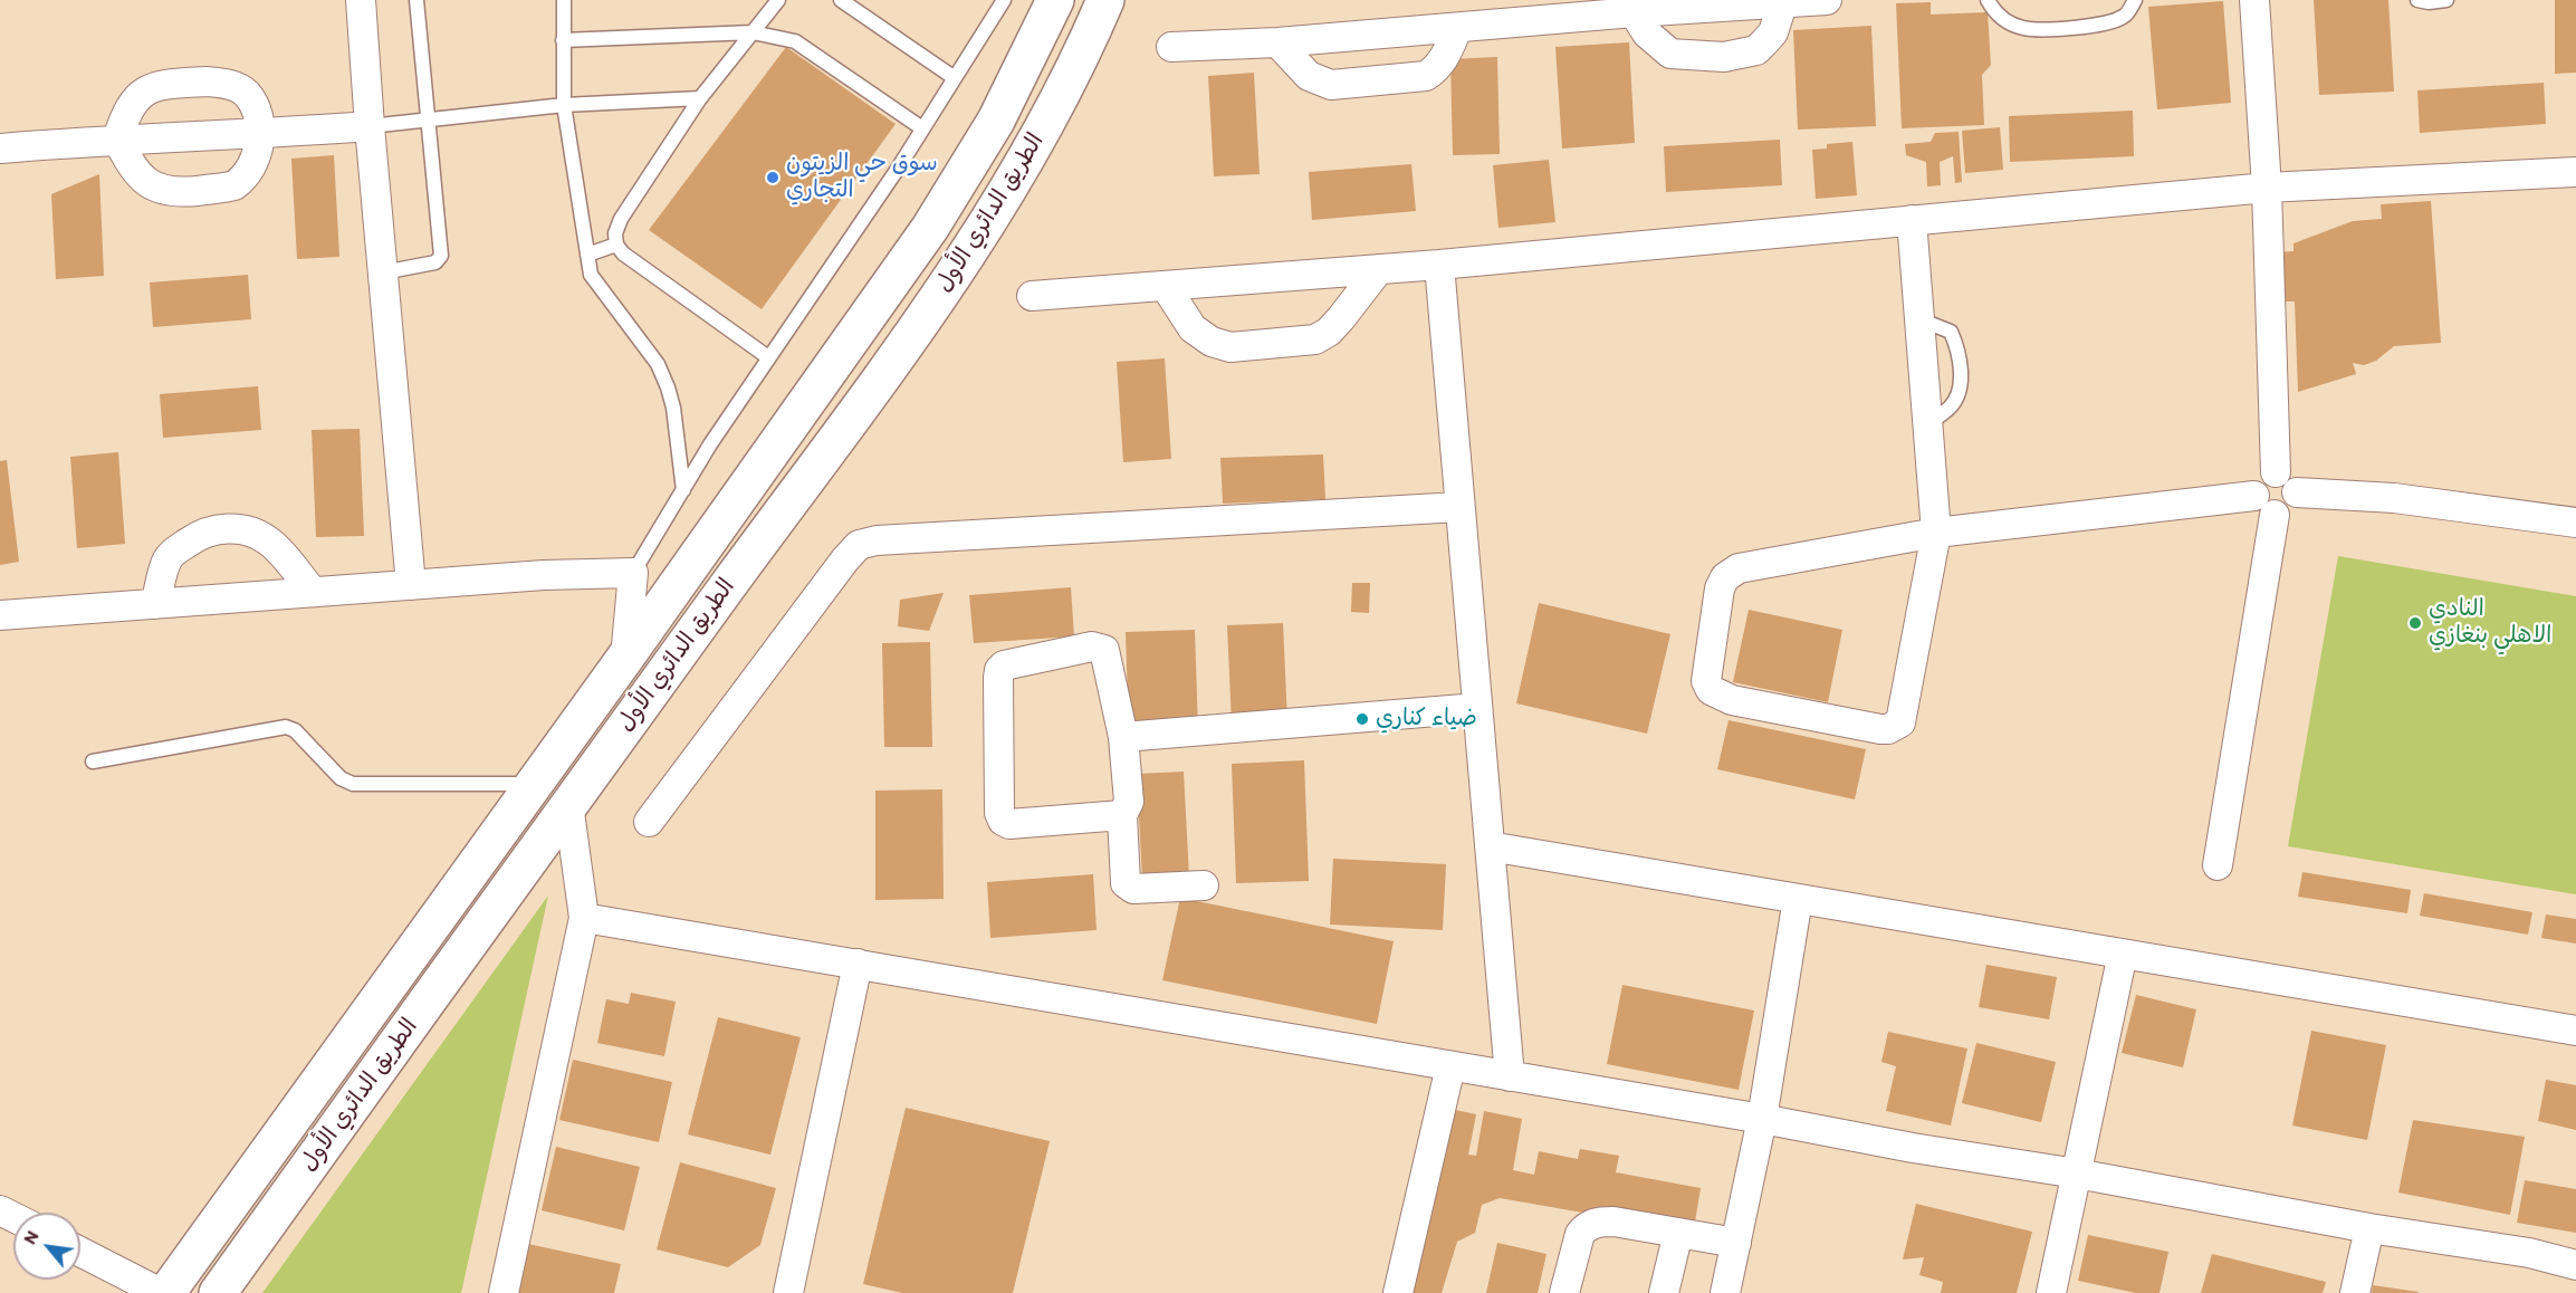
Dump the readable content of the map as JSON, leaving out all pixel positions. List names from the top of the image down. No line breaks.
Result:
{"streets":{"main road":["الطريق الدائري الأول"]},"places":["سوق حي الزيتون التجاري","النادي الاهلي بنغازي","ضياء كناري"],"north":"top left"}
